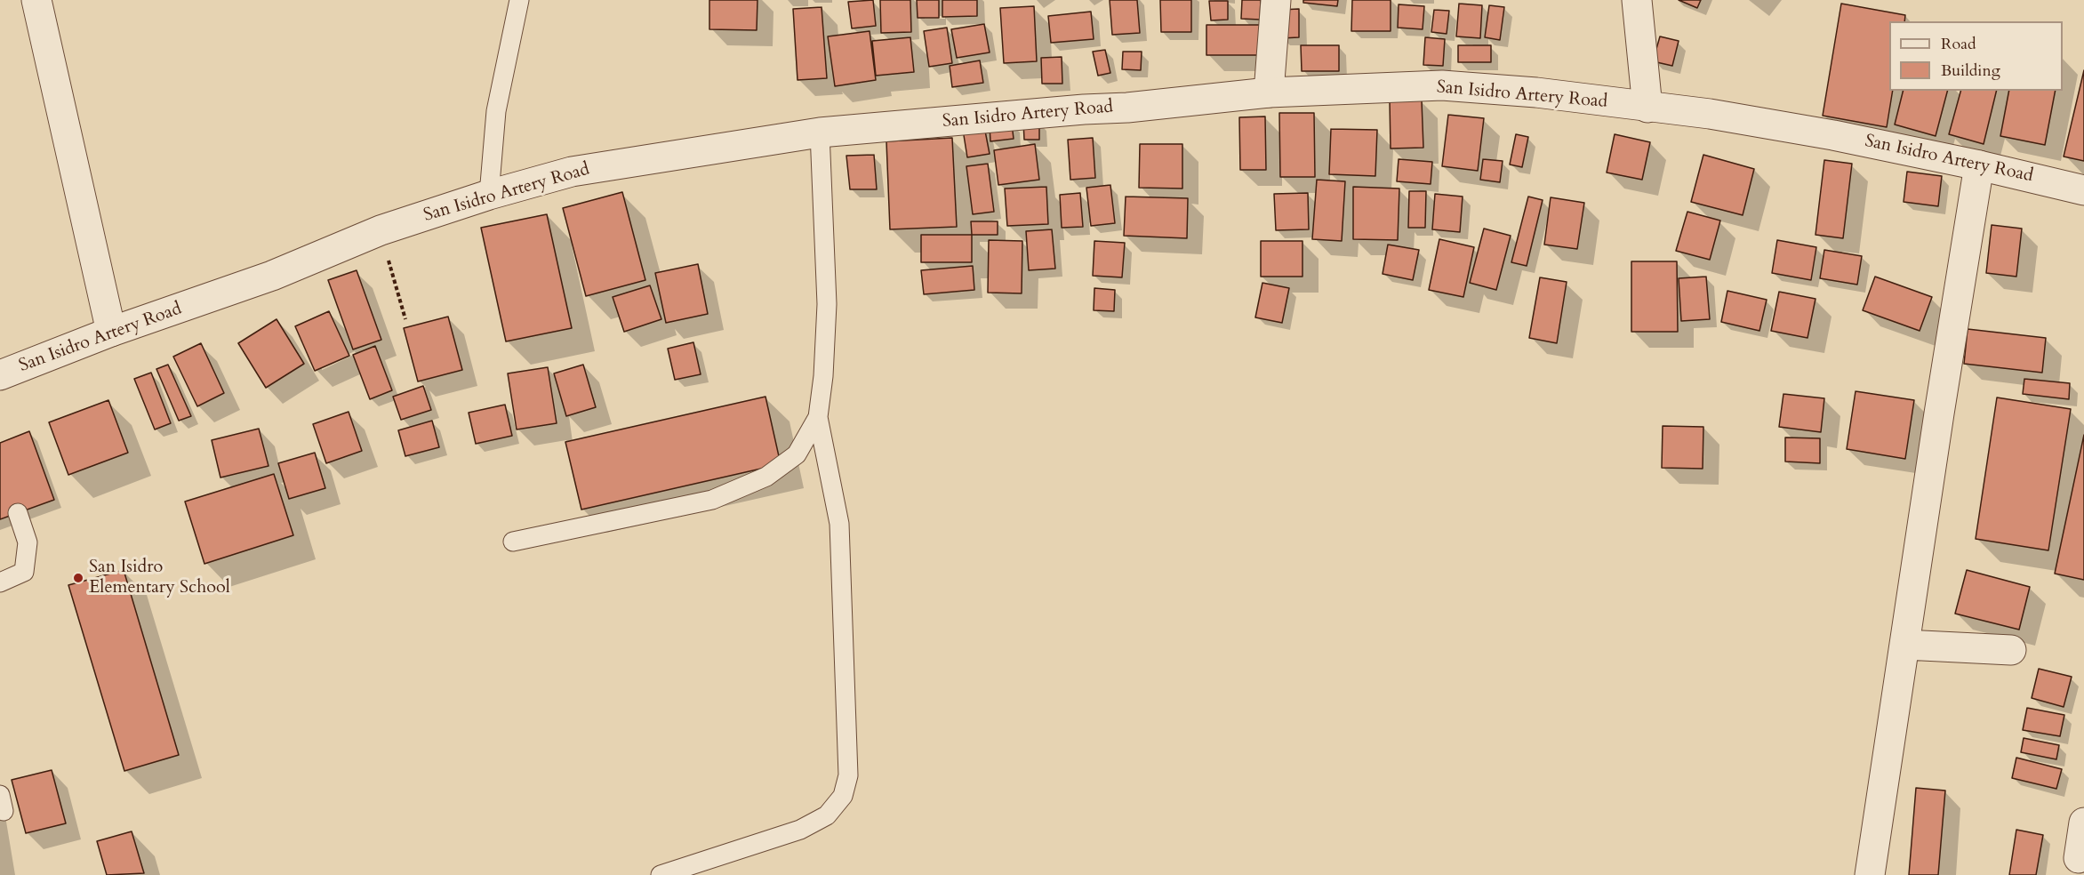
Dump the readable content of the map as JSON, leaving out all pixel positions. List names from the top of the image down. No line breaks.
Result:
{"streets":{"street":["San Isidro Artery Road"]},"places":["San Isidro Elementary School"],"legend":["Road","Building"]}
